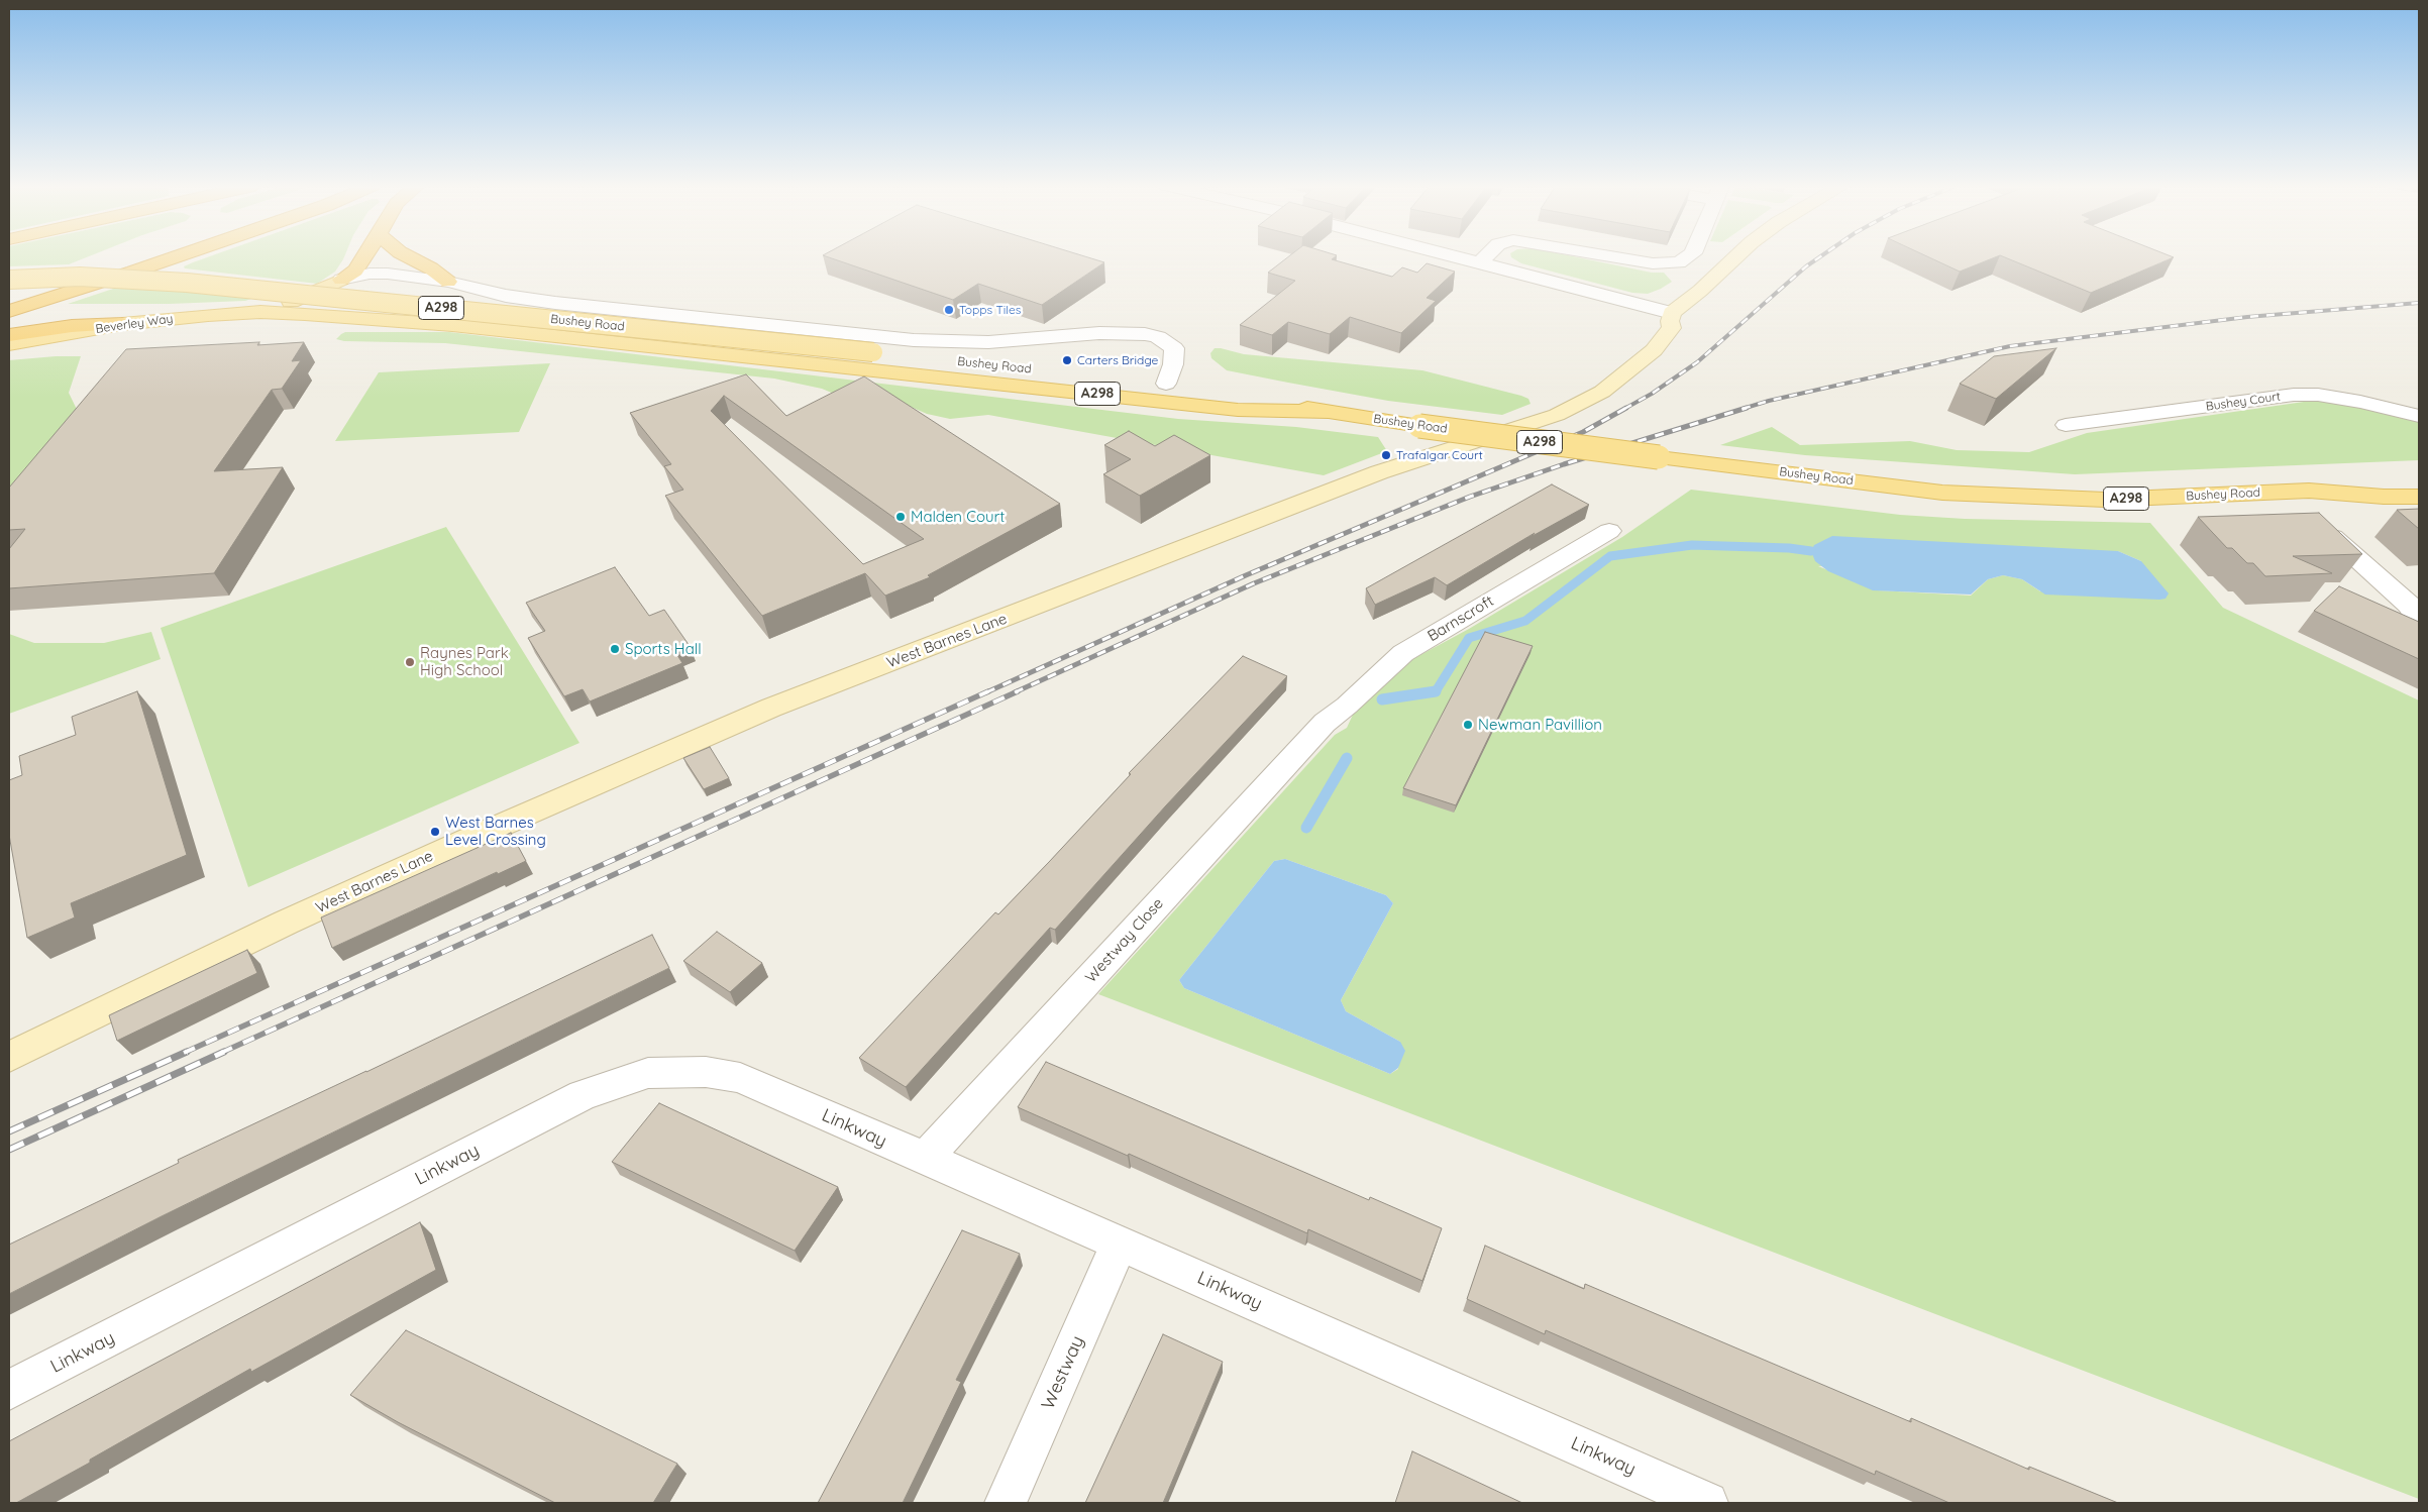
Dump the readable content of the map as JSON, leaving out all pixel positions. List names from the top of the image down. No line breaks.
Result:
{"streets":{"highway":["A298"],"main road":["Bushey Road","Beverley Way","West Barnes Lane"],"street":["Bushey Court","Barnscroft","Westway Close","Linkway","Westway"]},"crossings":[["A298","Beverley Way"],["Bushey Road","Beverley Way"],["Barnscroft","Westway Close"],["Westway Close","Linkway"],["Linkway","Westway"]],"places":["Topps Tiles","Carters Bridge","Trafalgar Court","Malden Court","Sports Hall","Raynes Park High School","Newman Pavillion","West Barnes Level Crossing"]}
